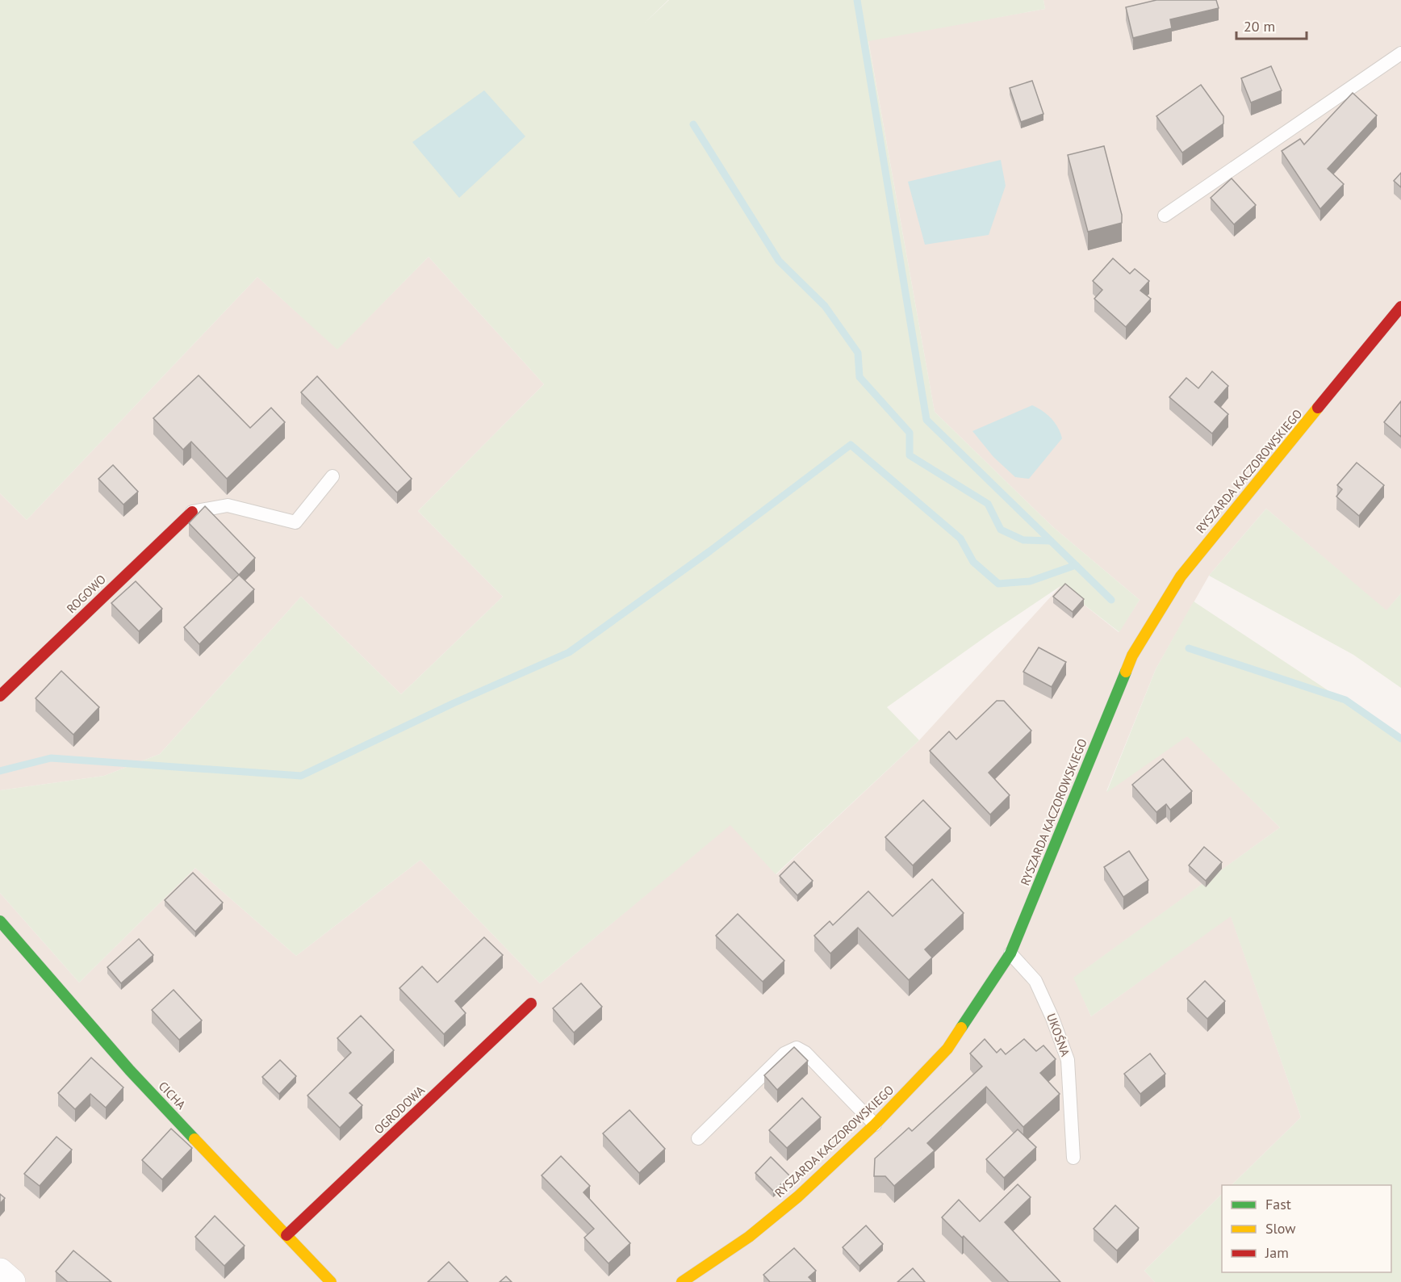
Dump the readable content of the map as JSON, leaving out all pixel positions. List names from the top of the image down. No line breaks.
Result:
{"streets":{"street":["RYSZARDA KACZOROWSKIEGO","ROGOWO","CICHA","OGRODOWA"],"lane":["UKOŚNA"]},"crossings":[["RYSZARDA KACZOROWSKIEGO","UKOŚNA"],["CICHA","OGRODOWA"]],"legend":["Fast","Slow","Jam"],"scale_bar":"20 m"}
